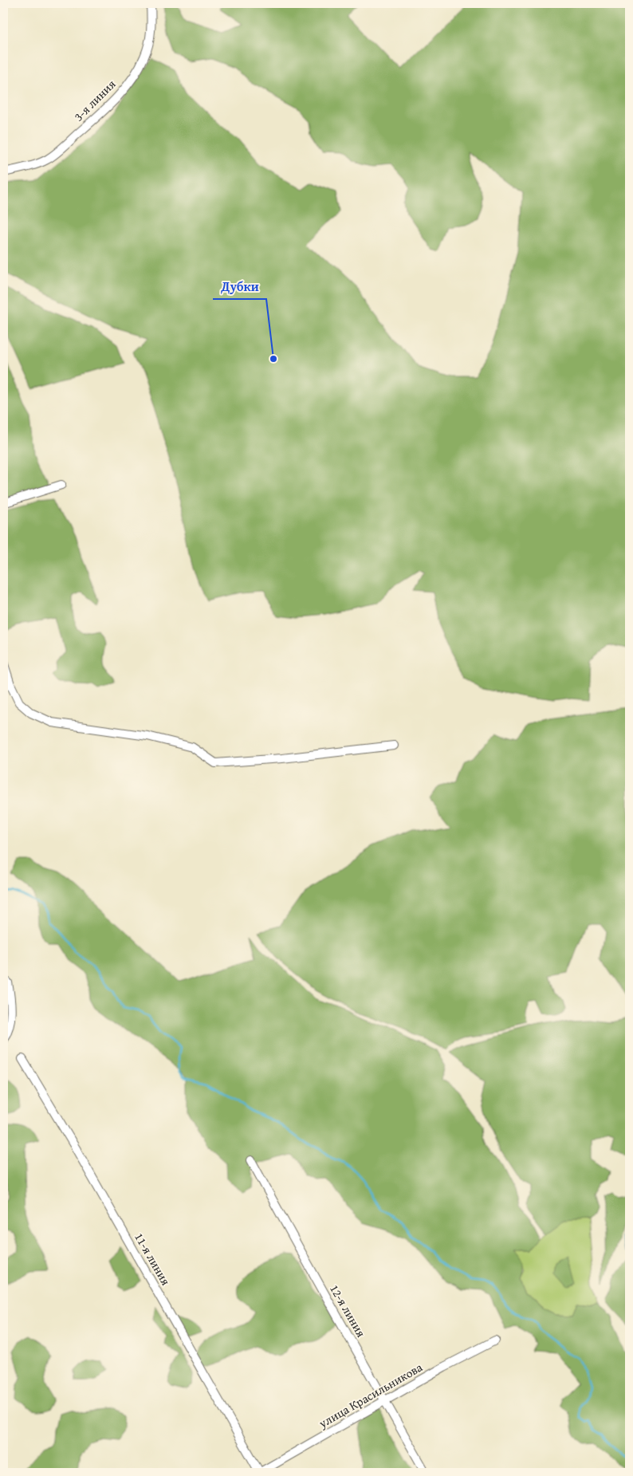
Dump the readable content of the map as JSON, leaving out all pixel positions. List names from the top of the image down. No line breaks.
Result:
{"streets":{"street":["3-я линия","11-я линия","12-я линия","улица Красильникова"]},"crossings":[["11-я линия","улица Красильникова"],["12-я линия","улица Красильникова"]],"places":["Дубки"]}
